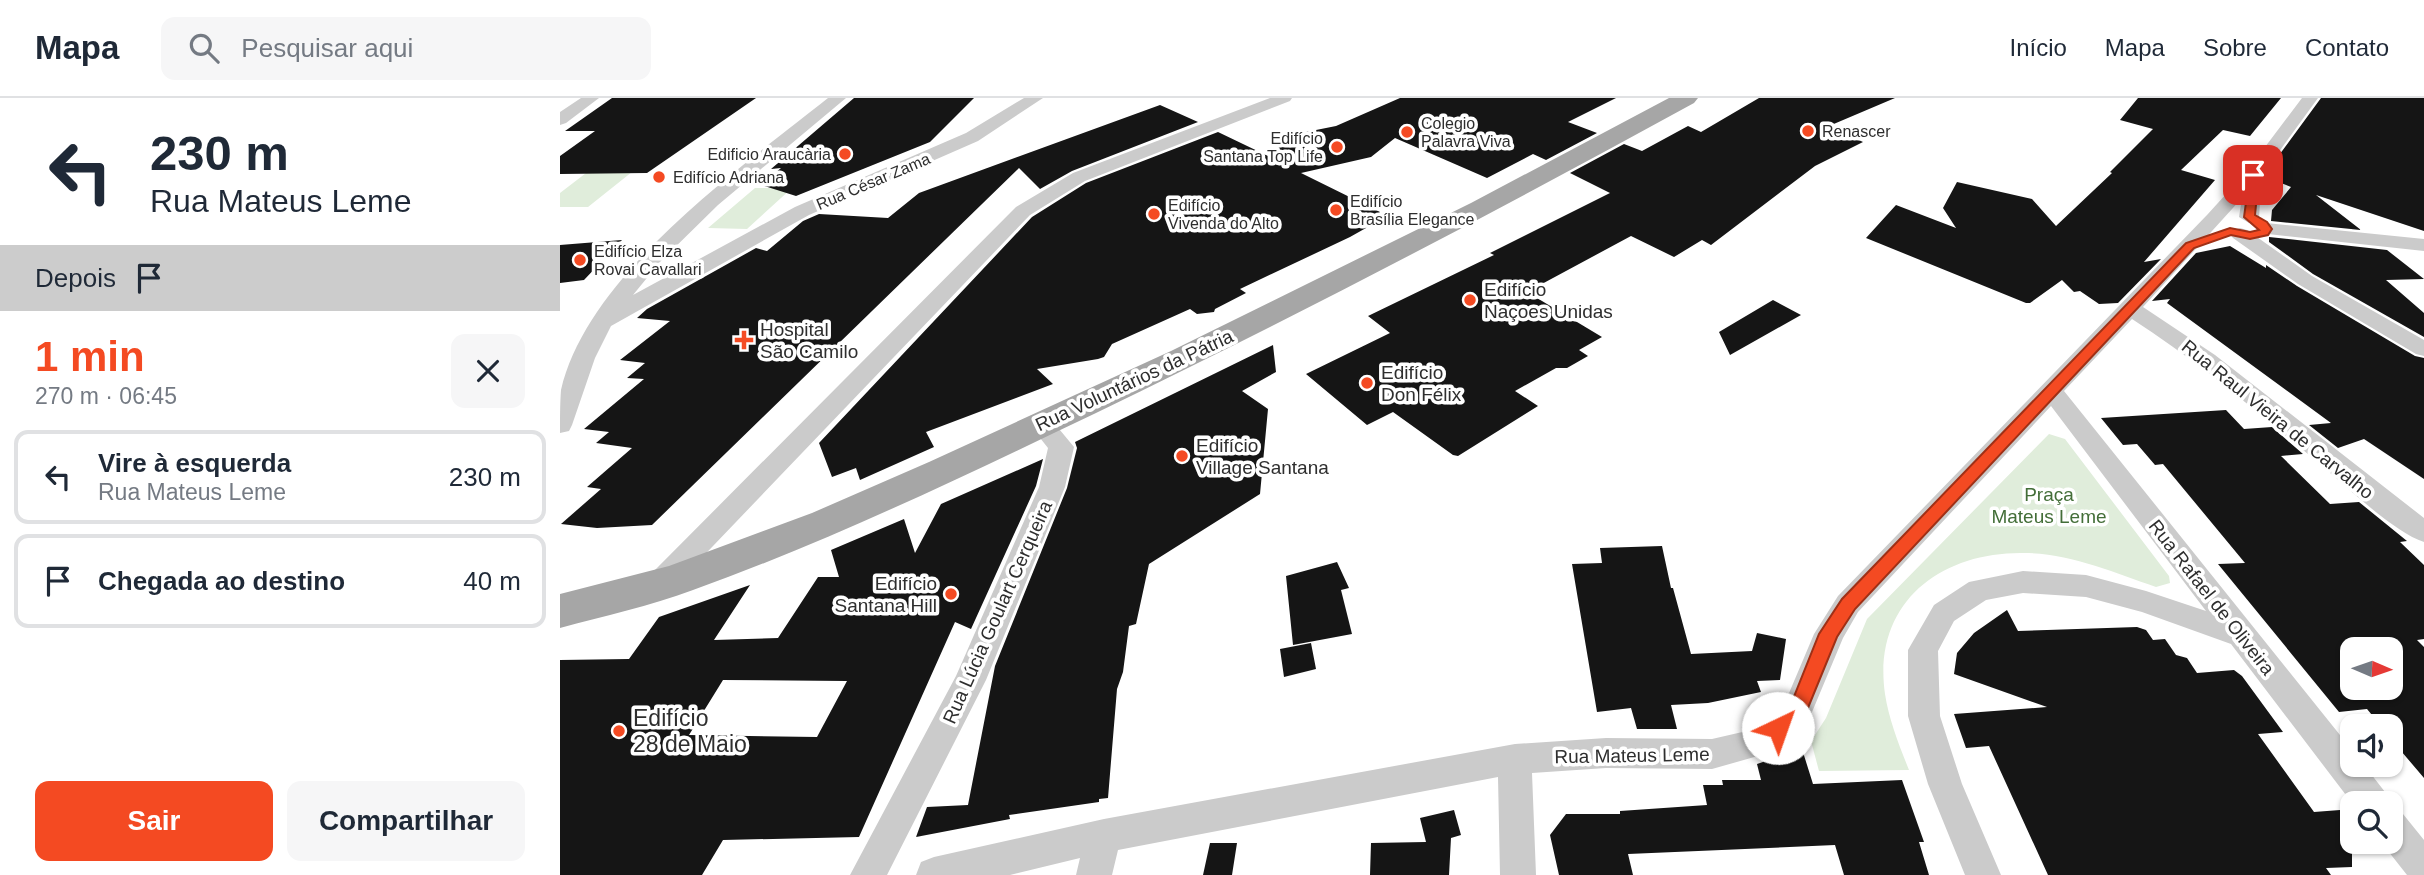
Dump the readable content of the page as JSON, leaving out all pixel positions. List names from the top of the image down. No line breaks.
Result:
{"streets":{"main road":["Rua Voluntários da Pátria"],"street":["Rua César Zama","Rua Raul Vieira de Carvalho","Rua Rafael de Oliveira","Rua Lúcia Goulart Cerqueira","Rua Mateus Leme"]},"crossings":[["Rua Voluntários da Pátria","Rua Lúcia Goulart Cerqueira"],["Rua Raul Vieira de Carvalho","Rua Mateus Leme"],["Rua Rafael de Oliveira","Rua Mateus Leme"]],"parks":["Praça Mateus Leme"],"places":{"other":["Renascer","Colegio Palavra Viva","Edifício Santana Top Life","Edificio Araucària","Edifício Adriana","Edifício Brasília Elegance","Edifício Vivenda do Alto","Edifício Elza Rovai Cavallari","Edifício Naçoes Unidas","Edifício Don Félix","Edifício Village Santana","Edifício Santana Hill","Edifício 28 de Maio"],"health":["Hospital São Camilo"]},"north":"right","page":{"header":"Mapa","search":"Pesquisar aqui","nav":["Início","Mapa","Sobre","Contato"],"turn":["230 m","Rua Mateus Leme"],"then":"Depois","heading":["1 min","270 m · 06:45"],"list":[{"name":"Vire à esquerda","note":"Rua Mateus Leme","value":"230 m"},{"name":"Chegada ao destino","value":"40 m"}],"buttons":["Sair","Compartilhar"]}}
